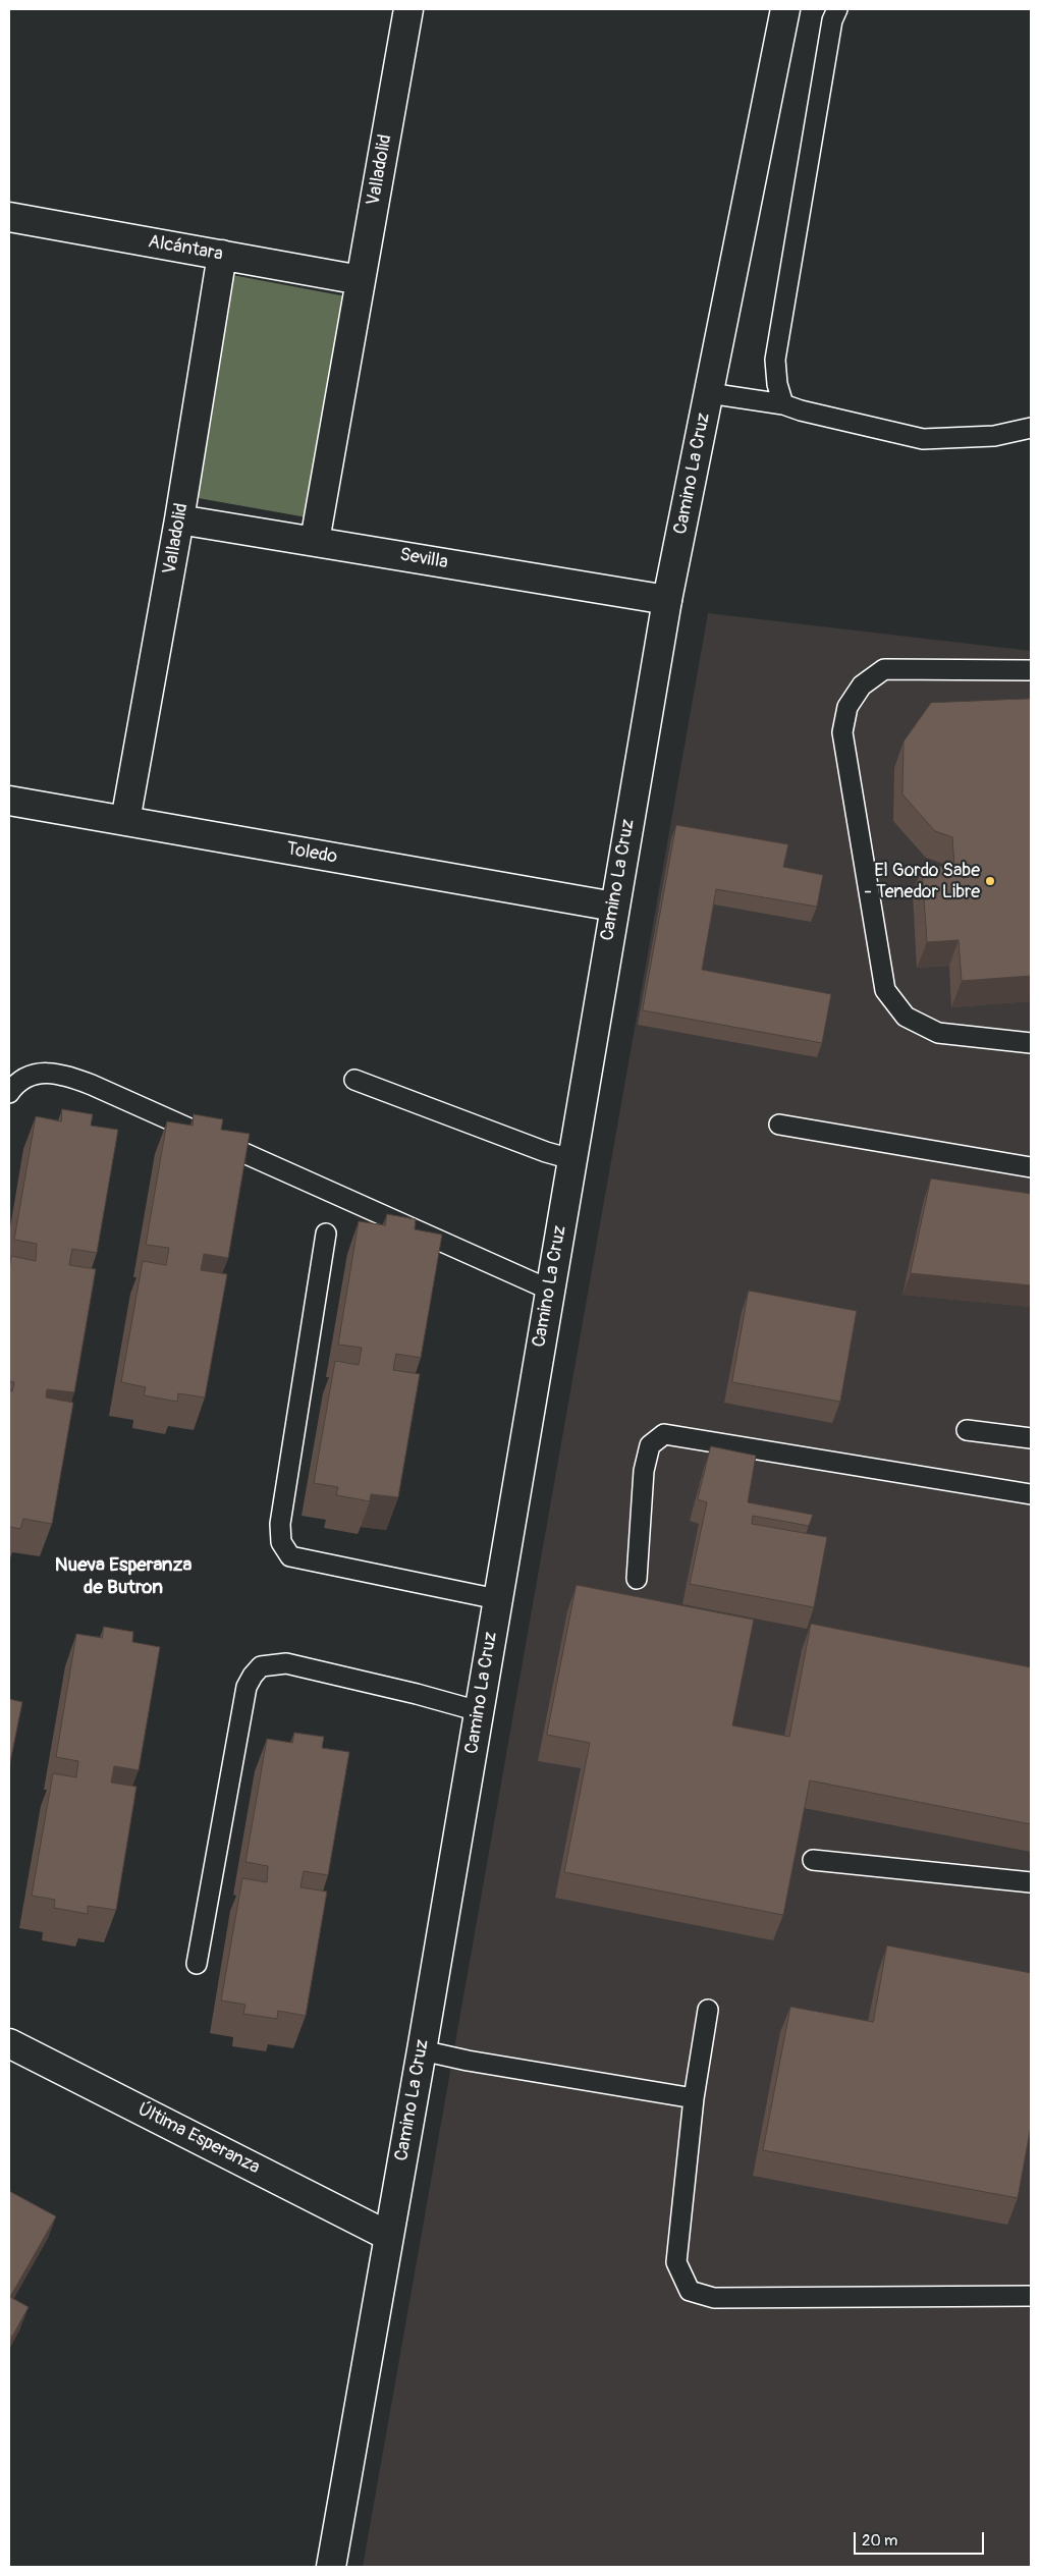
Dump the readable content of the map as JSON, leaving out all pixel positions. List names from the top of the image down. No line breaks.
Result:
{"streets":{"street":["Valladolid","Alcántara","Camino La Cruz","Sevilla","Toledo","Última Esperanza"]},"crossings":[["Valladolid","Alcántara"],["Valladolid","Sevilla"],["Valladolid","Toledo"],["Camino La Cruz","Sevilla"],["Camino La Cruz","Toledo"],["Camino La Cruz","Última Esperanza"]],"districts":["Nueva Esperanza de Butron"],"places":["El Gordo Sabe - Tenedor Libre"],"scale_bar":"20 m"}
